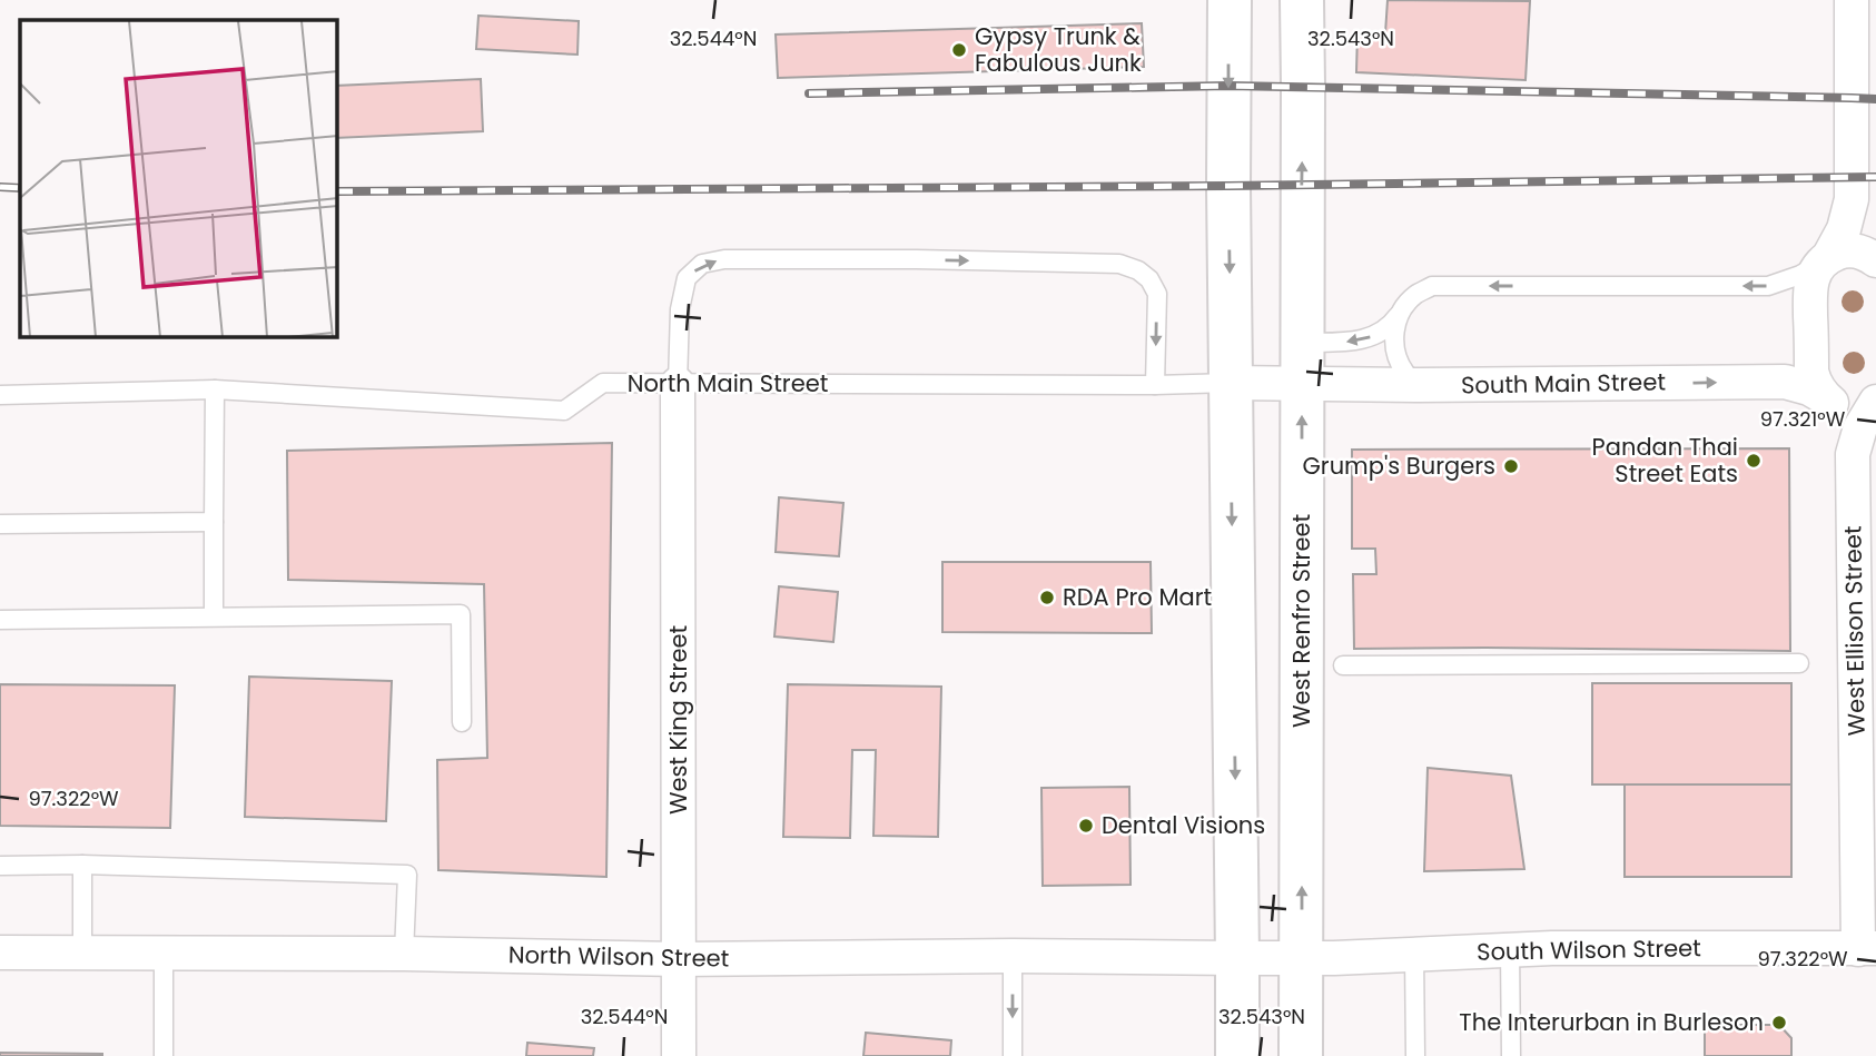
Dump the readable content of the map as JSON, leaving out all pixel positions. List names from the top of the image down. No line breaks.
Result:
{"streets":{"main road":["West Renfro Street"],"street":["South Main Street","West Ellison Street","West King Street","South Wilson Street","North Wilson Street"],"lane":["North Main Street"]},"crossings":[["North Main Street","South Main Street"],["North Main Street","West King Street"],["South Main Street","West Renfro Street"],["West Renfro Street","South Wilson Street"],["West Ellison Street","South Wilson Street"],["West King Street","North Wilson Street"],["South Wilson Street","North Wilson Street"]],"one_way":["South Main Street"],"places":["Gypsy Trunk & Fabulous Junk","Pandan Thai Street Eats","Grump's Burgers","RDA Pro Mart","Dental Visions","The Interurban in Burleson"],"coordinates":["32.544°N","32.543°N","97.321°W","97.322°W"]}
